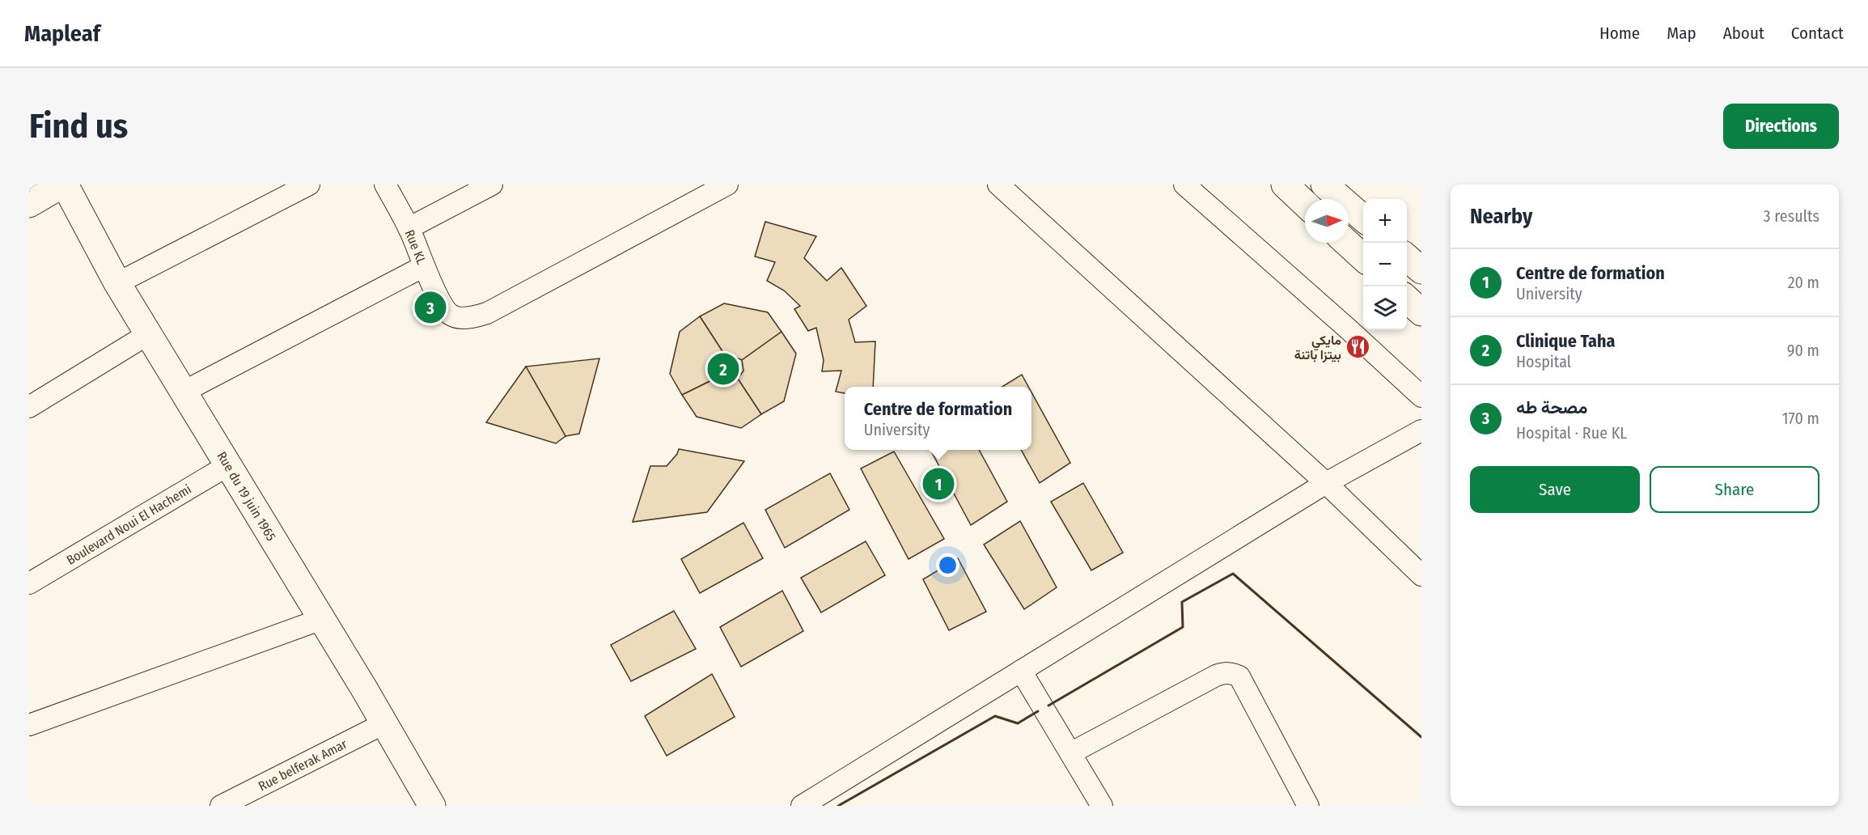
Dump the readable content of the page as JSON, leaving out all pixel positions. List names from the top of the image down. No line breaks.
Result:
{"streets":{"main road":["Rue du 19 juin 1965"],"street":["Rue KL","Boulevard Noui El Hachemi","Rue belferak Amar"]},"crossings":[["Rue du 19 juin 1965","Boulevard Noui El Hachemi"],["Rue du 19 juin 1965","Rue belferak Amar"]],"places":{"restaurant":["مايكي بيتزا باتنة"]},"north":"right","page":{"header":"Mapleaf","nav":["Home","Map","About","Contact"],"buttons":["Directions",["Save","Share"]],"title":"Find us","heading":["Nearby","3 results"],"map_buttons":["+","−"],"list":[{"mark":"1","name":"Centre de formation","note":"University","value":"20 m"},{"mark":"2","name":"Clinique Taha","note":"Hospital","value":"90 m"},{"mark":"3","name":"مصحة طه","note":"Hospital · Rue KL","value":"170 m"}],"pins":["3","2","1"],"popup":["Centre de formation","University"]}}
